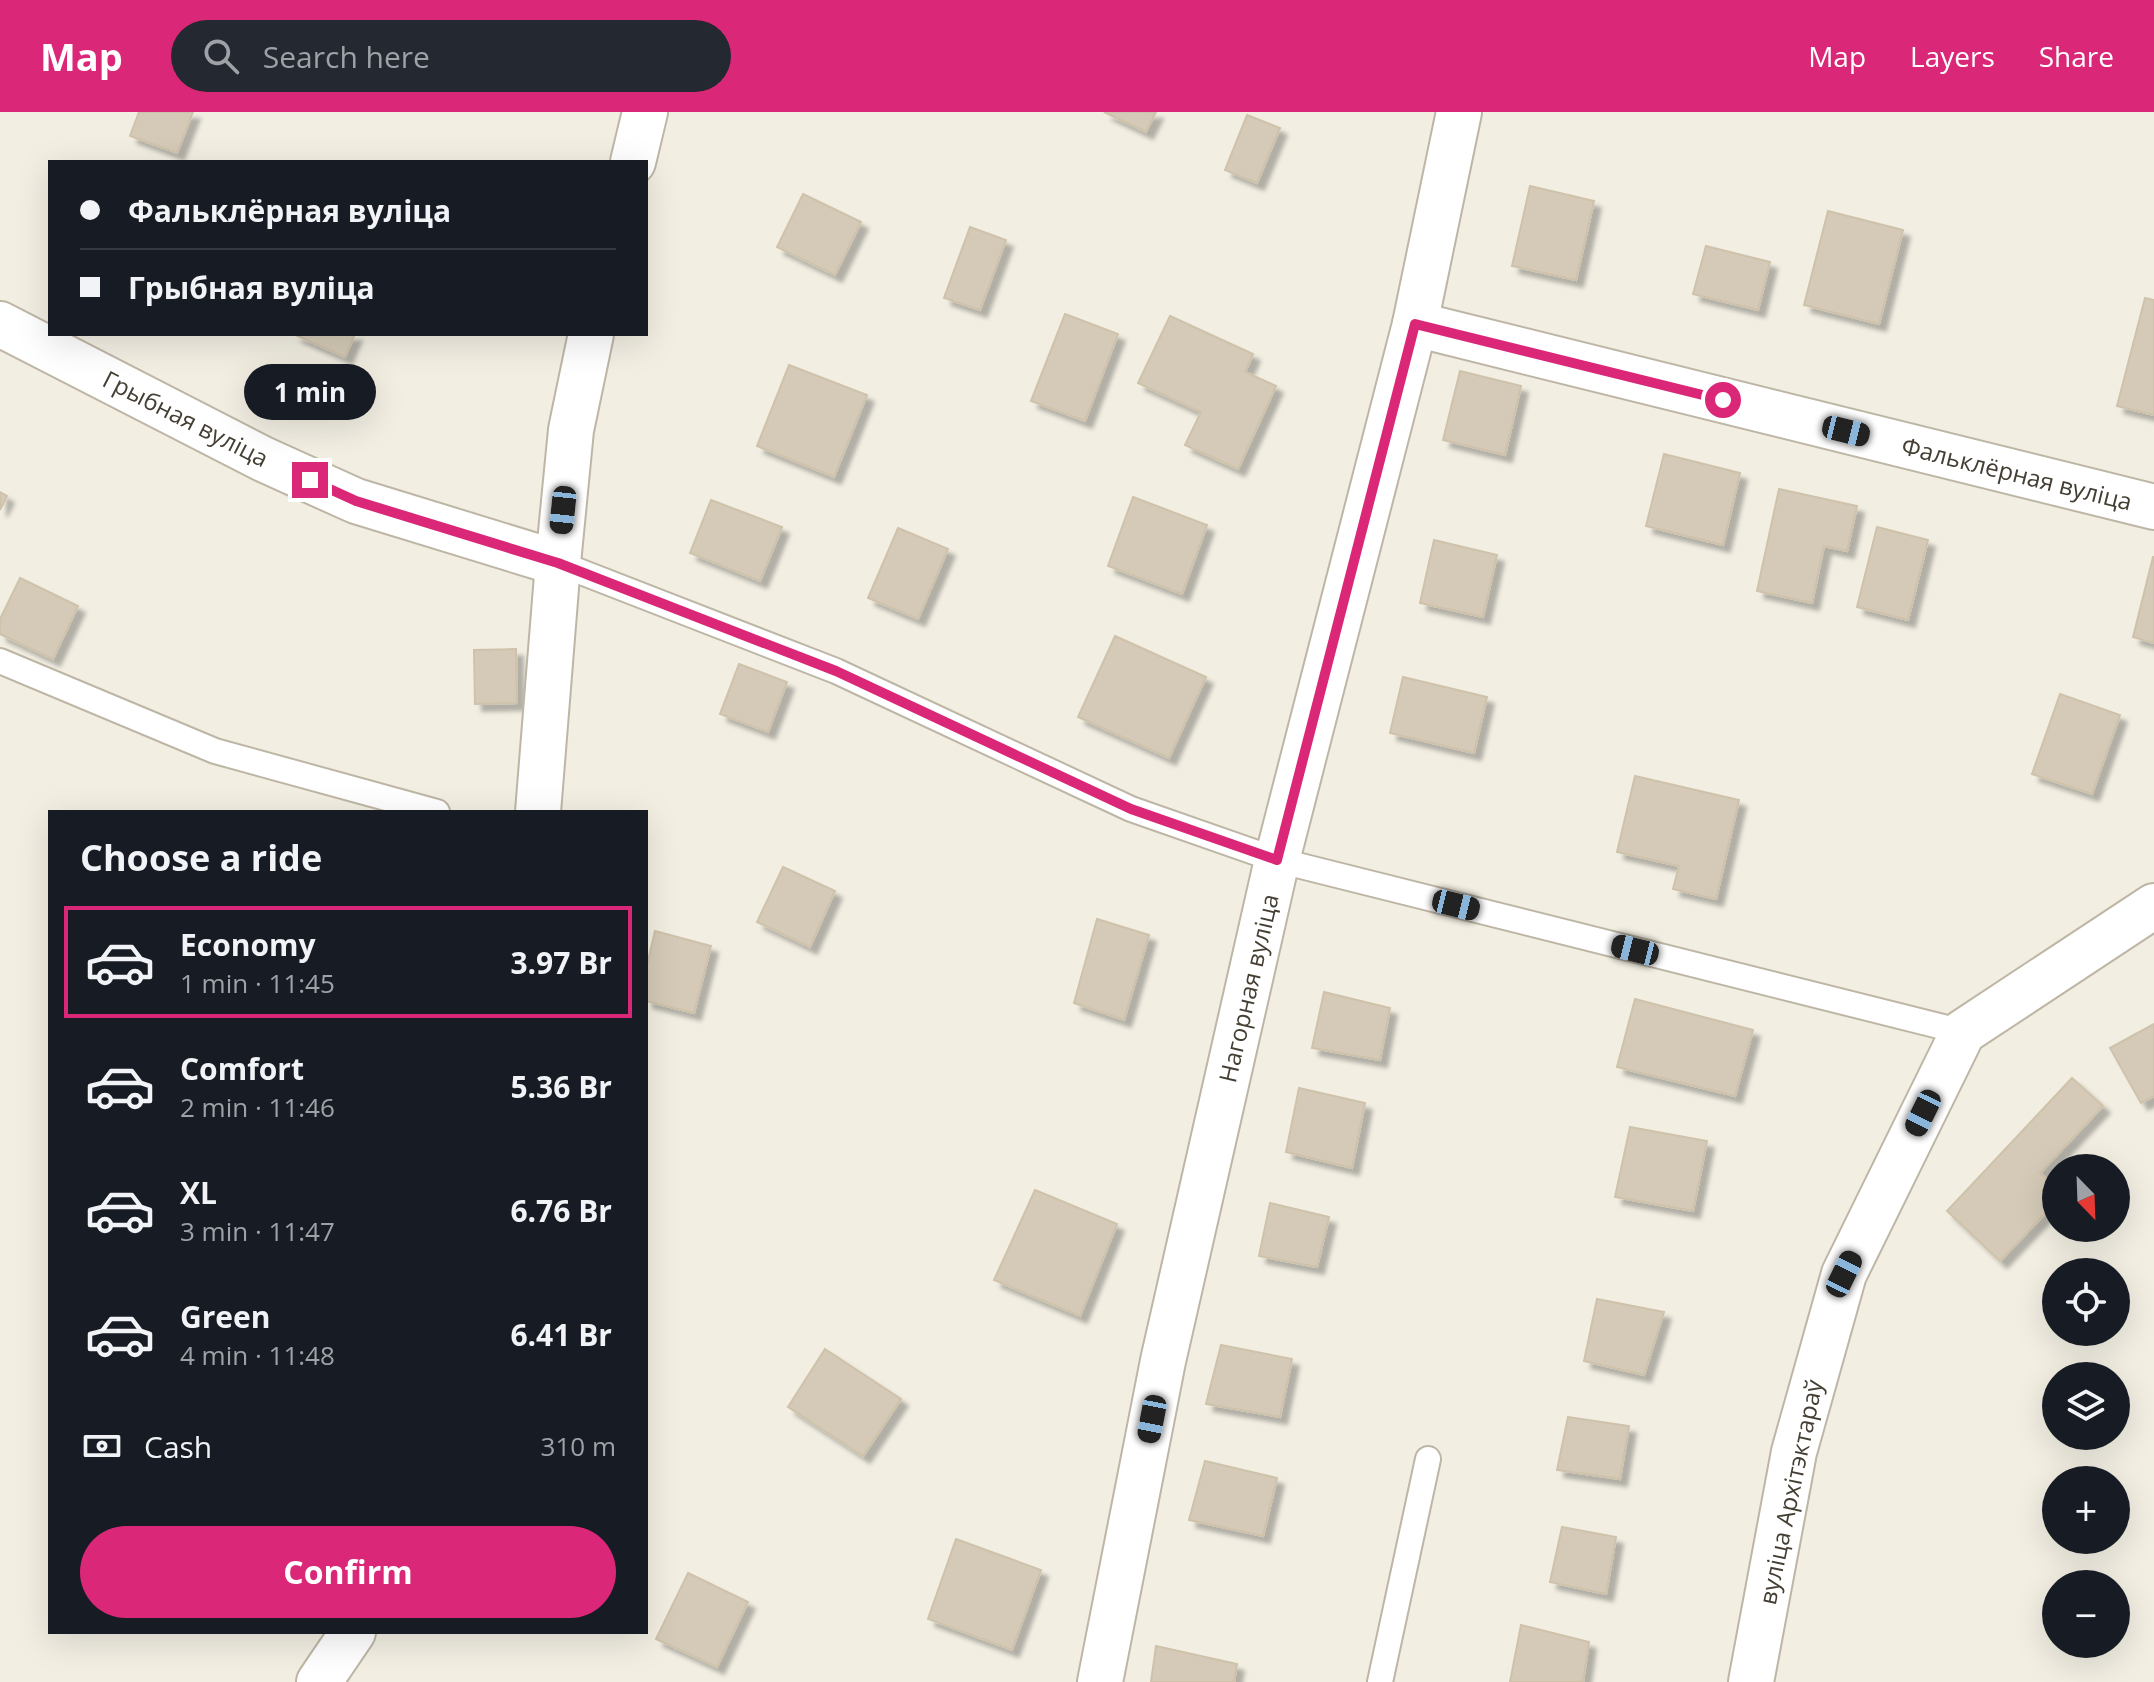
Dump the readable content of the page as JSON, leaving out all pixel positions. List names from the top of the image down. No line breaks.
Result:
{"streets":{"street":["Грыбная вуліца","Фальклёрная вуліца","Нагорная вуліца","вуліца Архітэктараў"]},"crossings":[["Фальклёрная вуліца","Нагорная вуліца"]],"north":"bottom right","page":{"header":"Map","search":"Search here","nav":["Map","Layers","Share"],"banner":["Фальклёрная вуліца","Грыбная вуліца"],"bubble":"1 min","heading":"Choose a ride","list":[{"name":"Economy","note":"1 min · 11:45","value":"3.97 Br"},{"name":"Comfort","note":"2 min · 11:46","value":"5.36 Br"},{"name":"XL","note":"3 min · 11:47","value":"6.76 Br"},{"name":"Green","note":"4 min · 11:48","value":"6.41 Br"}],"map_buttons":["+","−"],"pay":["Cash","310 m"],"buttons":"Confirm"}}
